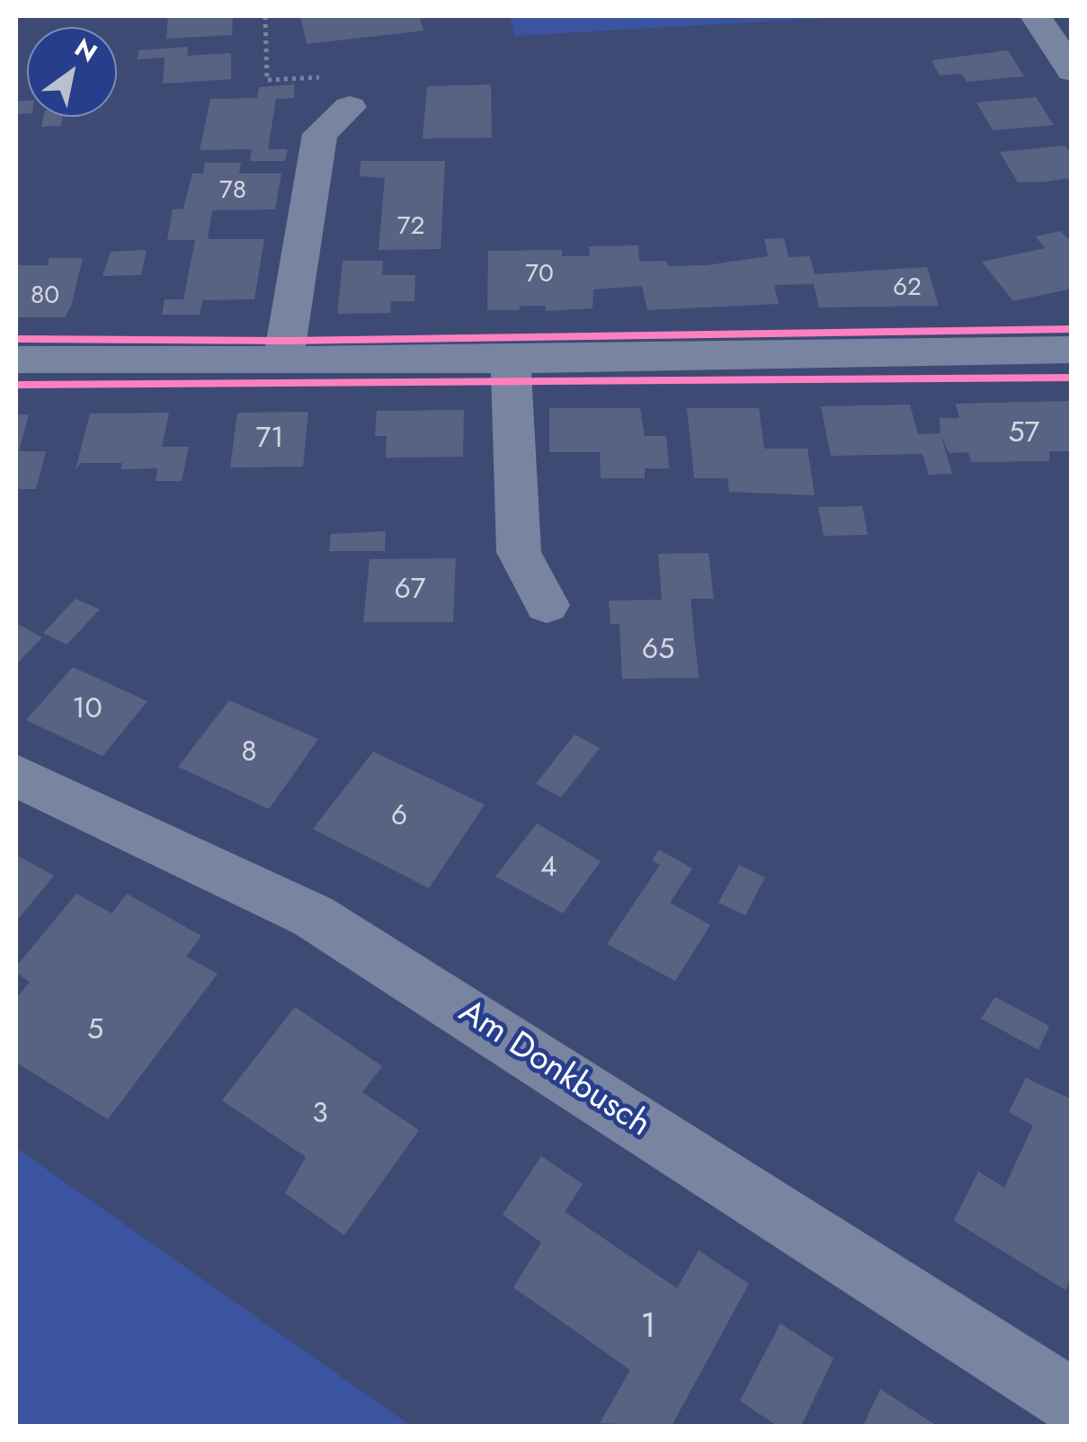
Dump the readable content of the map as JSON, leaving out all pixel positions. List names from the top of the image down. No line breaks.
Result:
{"streets":{"street":["Am Donkbusch"]},"house_numbers":["78","72","70","62","80","57","71","67","65","10","8","6","4","5","3","1"],"north":"top right"}
